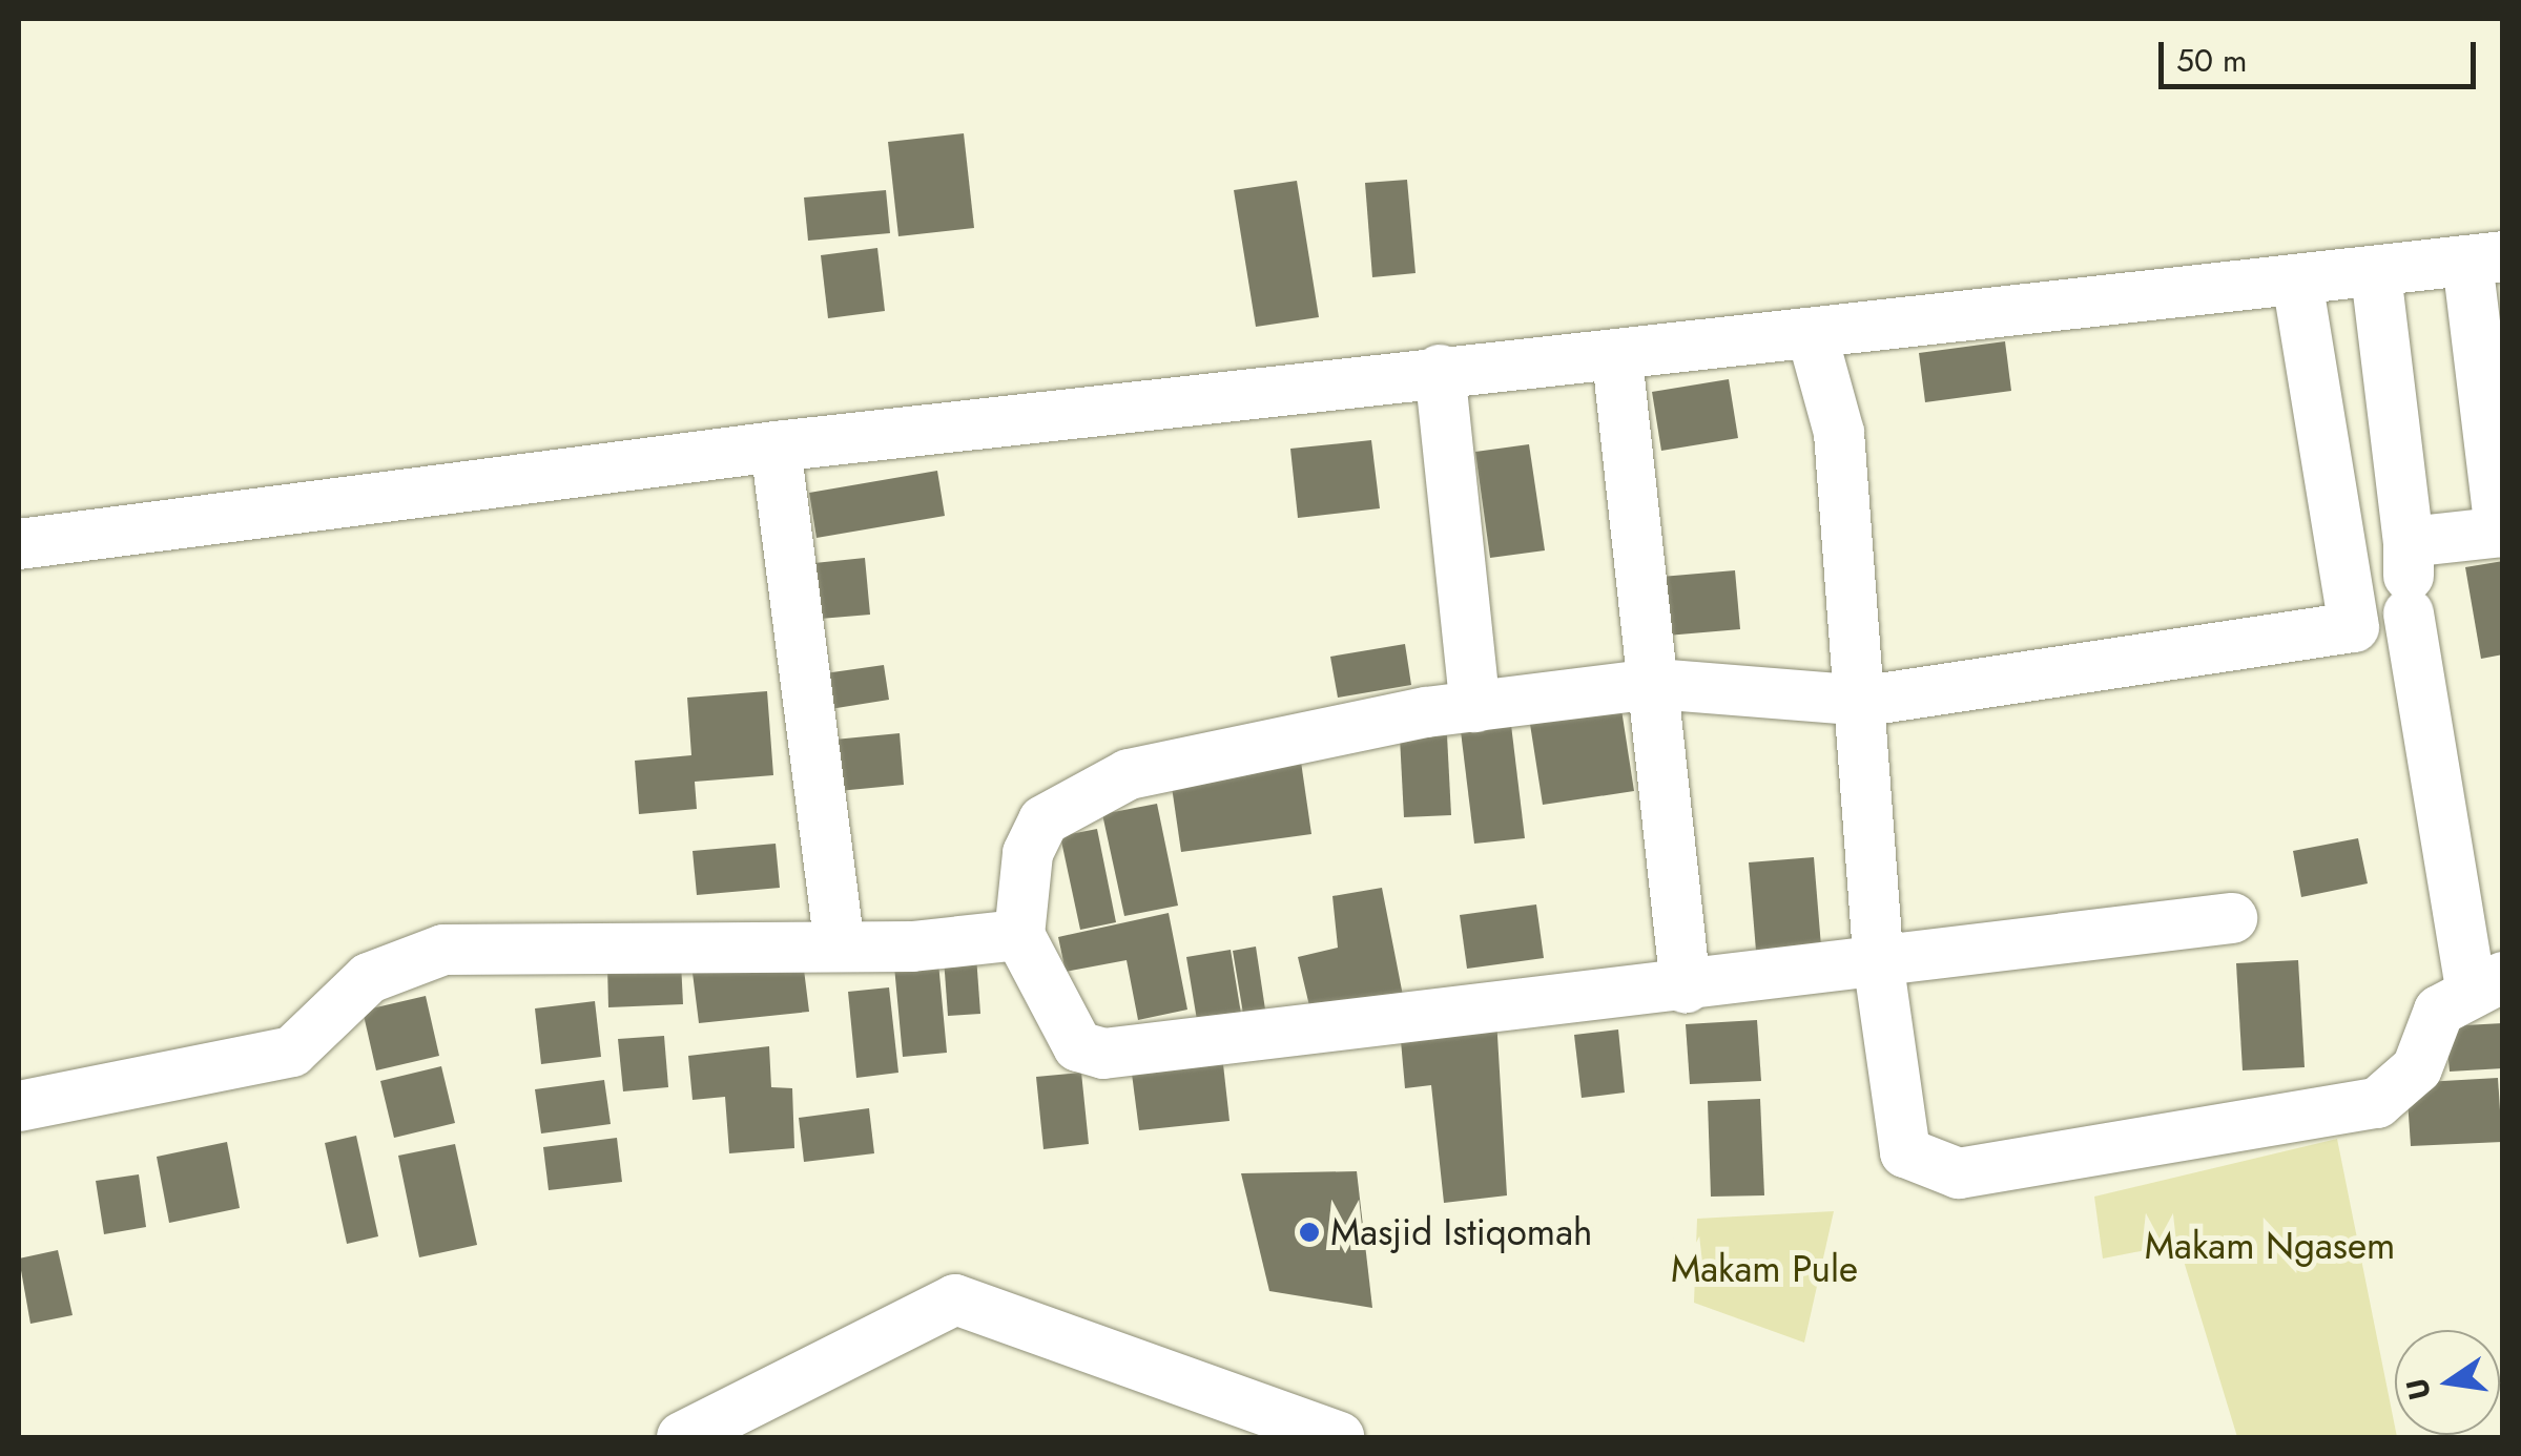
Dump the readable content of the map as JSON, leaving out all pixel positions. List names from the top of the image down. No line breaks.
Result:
{"parks":["Makam Ngasem","Makam Pule"],"places":["Masjid Istiqomah"],"scale_bar":"50 m","north":"left"}
